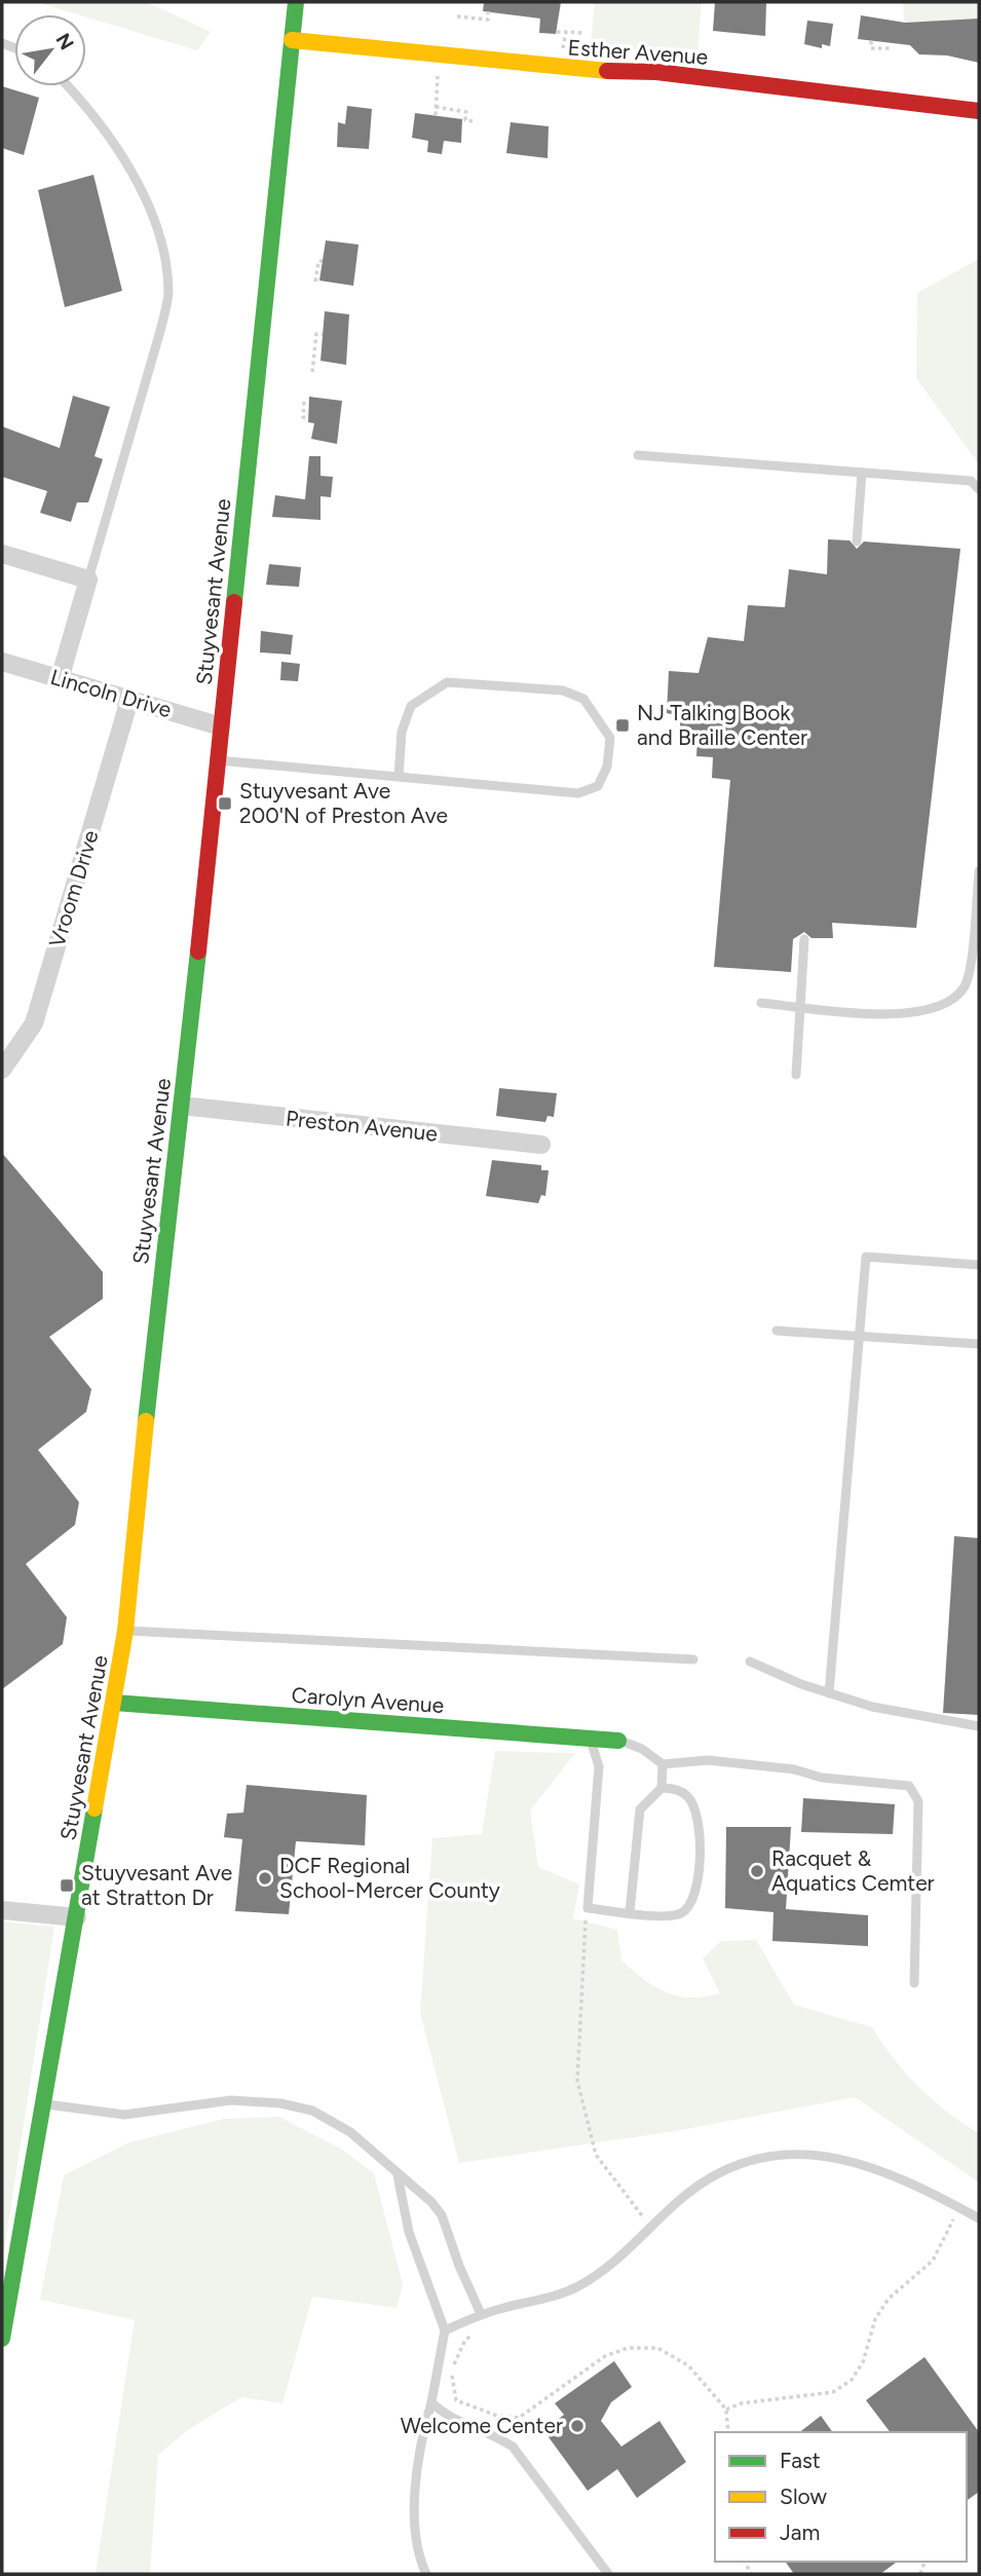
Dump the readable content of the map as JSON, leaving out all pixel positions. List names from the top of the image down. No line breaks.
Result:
{"streets":{"street":["Esther Avenue","Stuyvesant Avenue","Lincoln Drive","Vroom Drive","Preston Avenue","Carolyn Avenue"]},"crossings":[["Esther Avenue","Stuyvesant Avenue"],["Stuyvesant Avenue","Lincoln Drive"],["Stuyvesant Avenue","Preston Avenue"],["Stuyvesant Avenue","Carolyn Avenue"],["Lincoln Drive","Vroom Drive"]],"places":{"transit":["NJ Talking Book and Braille Center","Stuyvesant Ave 200'N of Preston Ave","Stuyvesant Ave at Stratton Dr"],"other":["Racquet & Aquatics Cemter","DCF Regional School-Mercer County","Welcome Center"]},"legend":["Fast","Slow","Jam"],"north":"top right"}
